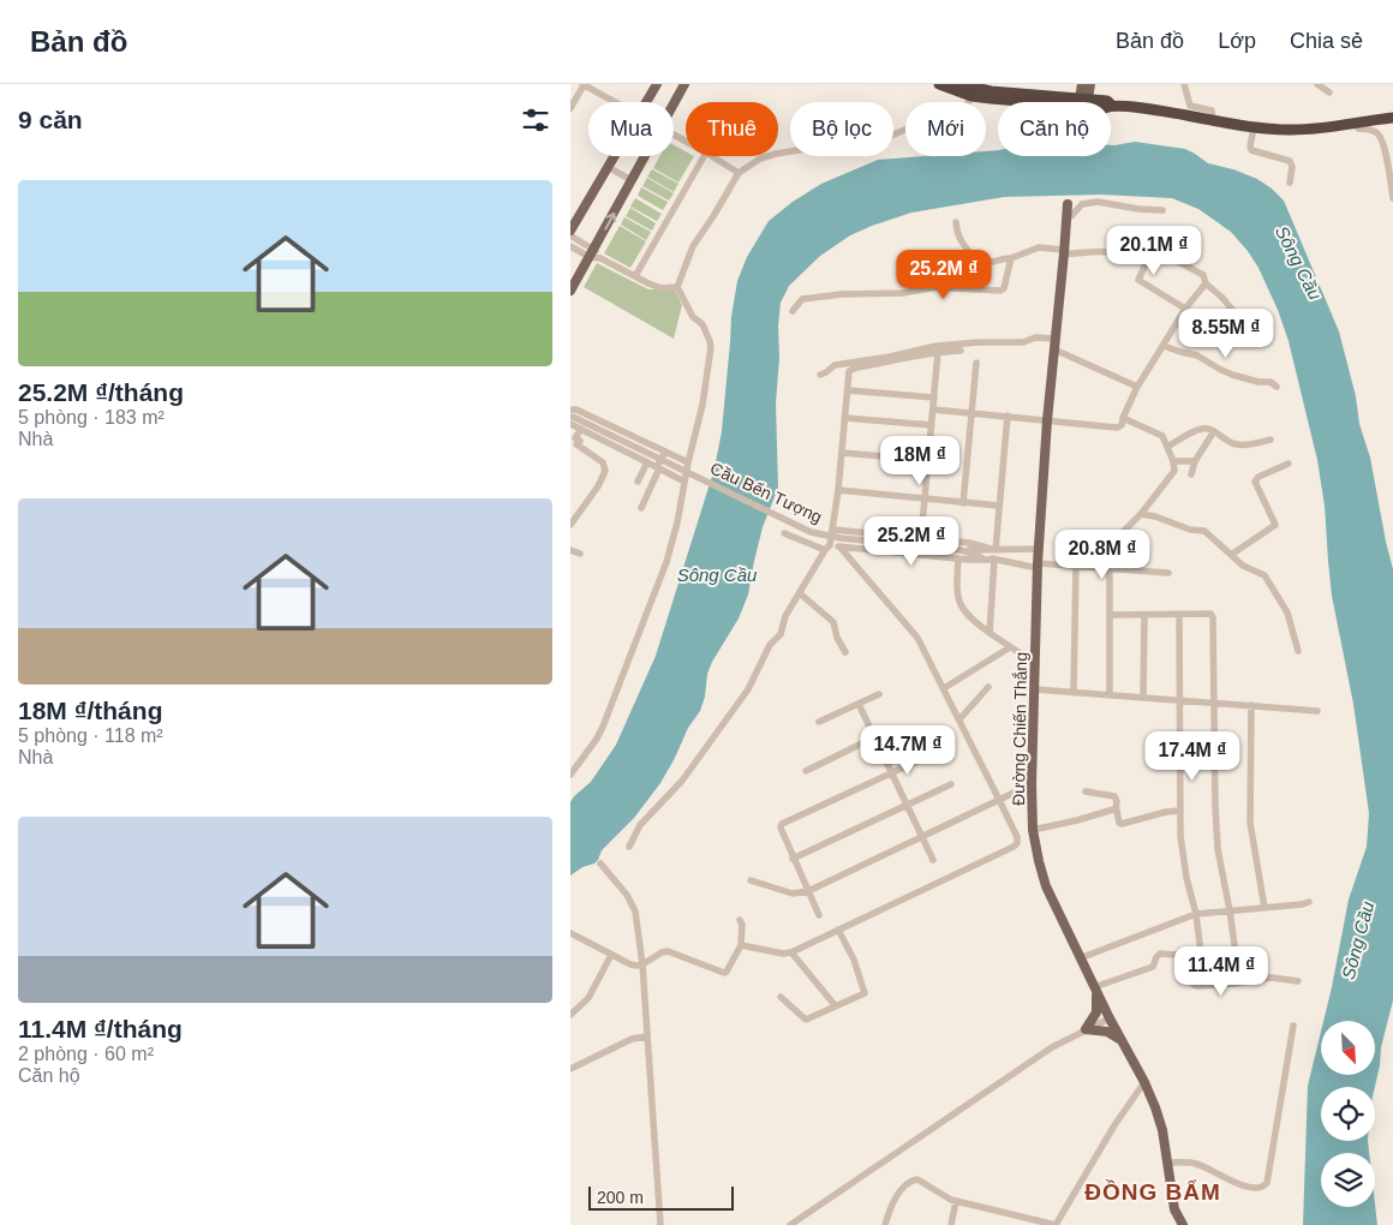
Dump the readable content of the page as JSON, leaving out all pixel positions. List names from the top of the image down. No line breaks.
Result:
{"streets":{"main road":["Đường Chiến Thắng"],"street":["Cầu Bến Tượng"]},"districts":["ĐỒNG BẨM"],"water":["Sông Cầu"],"scale_bar":"200 m","north":"bottom right","page":{"header":"Bản đồ","nav":["Bản đồ","Lớp","Chia sẻ"],"heading":"9 căn","chip":["Mua","Thuê","Bộ lọc","Mới","Căn hộ"],"list":[{"name":"25.2M ₫/tháng","note":"5 phòng · 183 m² · Nhà"},{"name":"18M ₫/tháng","note":"5 phòng · 118 m² · Nhà"},{"name":"11.4M ₫/tháng","note":"2 phòng · 60 m² · Căn hộ"}],"price":["20.1M ₫","25.2M ₫","8.55M ₫","18M ₫","25.2M ₫","20.8M ₫","14.7M ₫","17.4M ₫","11.4M ₫"],"scale":"200 m"}}
